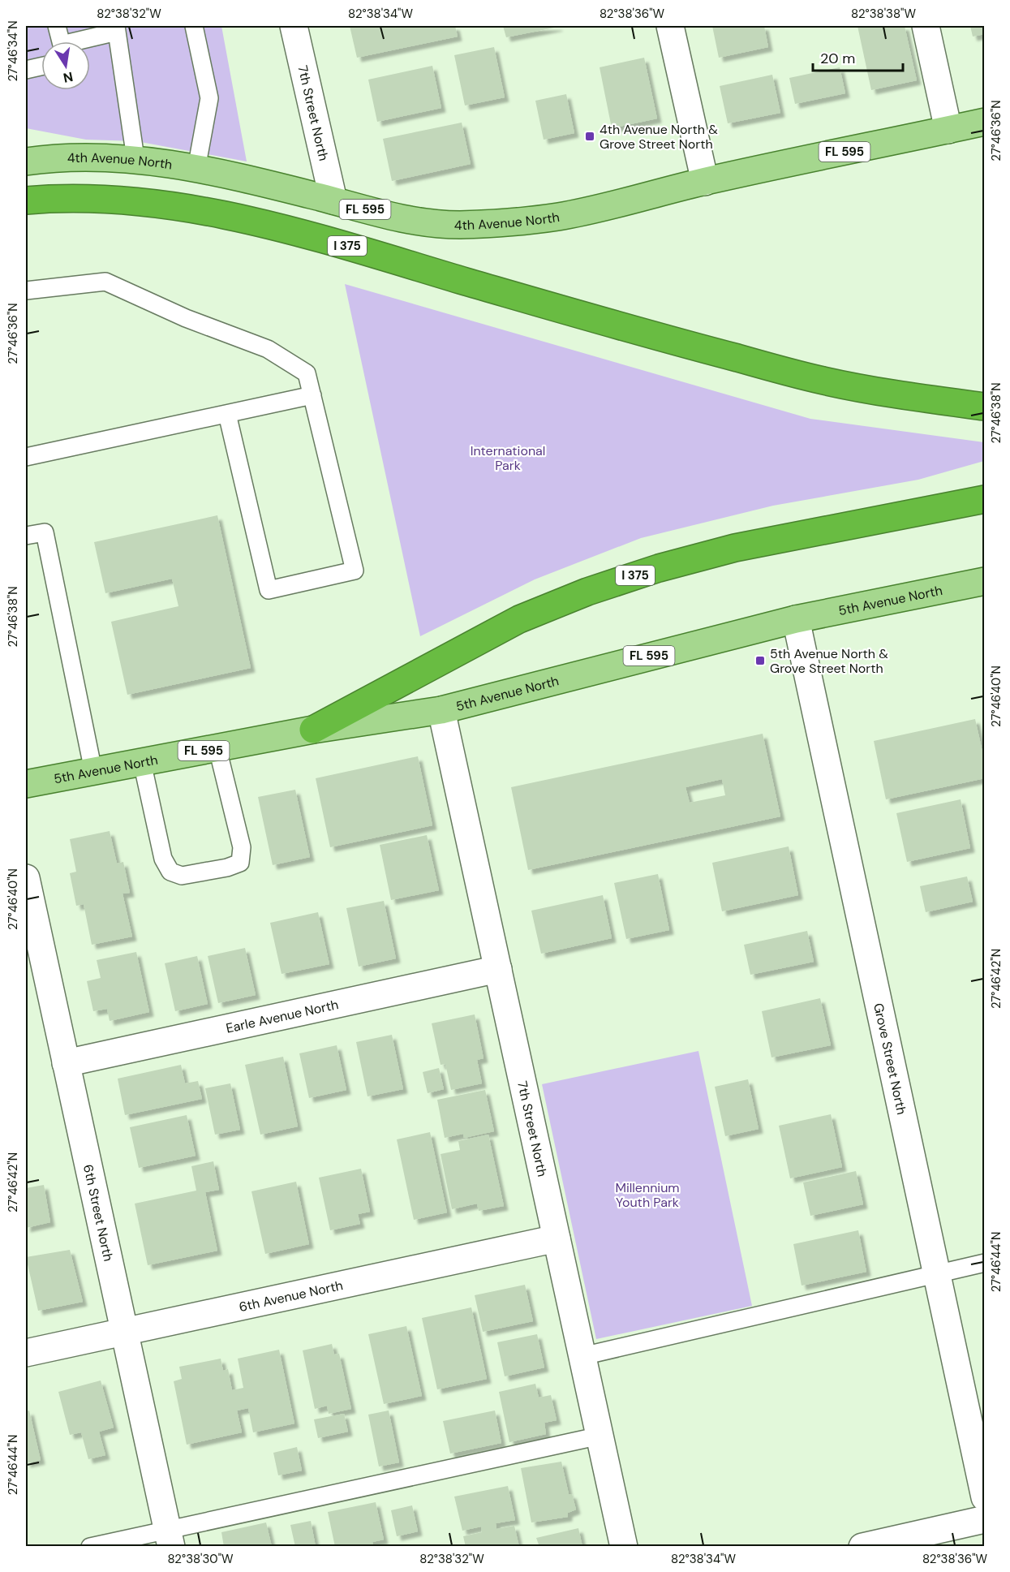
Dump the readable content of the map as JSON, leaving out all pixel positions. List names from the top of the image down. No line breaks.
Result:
{"streets":{"highway":["I 375"],"main road":["FL 595","4th Avenue North","5th Avenue North"],"street":["7th Street North","Earle Avenue North","Grove Street North","6th Street North","6th Avenue North"]},"crossings":[["7th Street North","4th Avenue North"],["7th Street North","5th Avenue North"],["7th Street North","Earle Avenue North"],["7th Street North","6th Avenue North"],["I 375","5th Avenue North"],["5th Avenue North","Grove Street North"],["Earle Avenue North","6th Street North"],["6th Street North","6th Avenue North"]],"parks":["International Park","Millennium Youth Park"],"places":{"transit":["4th Avenue North & Grove Street North","5th Avenue North & Grove Street North"]},"scale_bar":"20 m","north":"bottom","coordinates":["82°38'32\"W","82°38'34\"W","82°38'36\"W","82°38'38\"W","27°46'34\"N","27°46'36\"N","27°46'38\"N","27°46'40\"N","27°46'42\"N","27°46'44\"N","82°38'30\"W"]}
